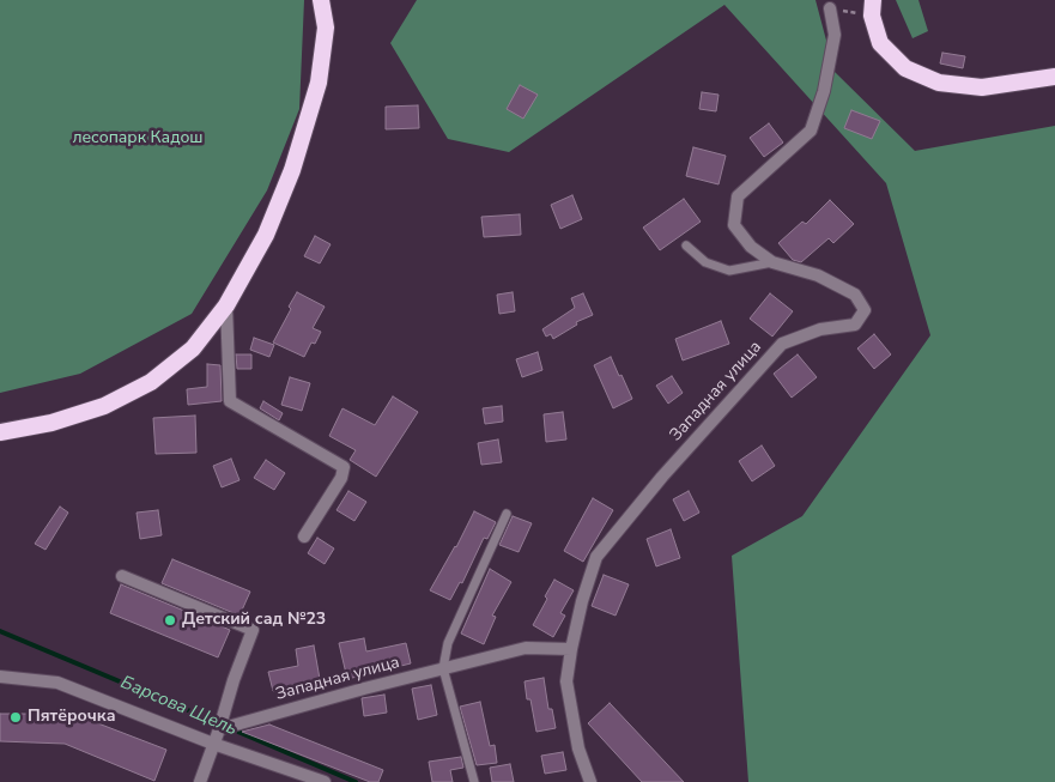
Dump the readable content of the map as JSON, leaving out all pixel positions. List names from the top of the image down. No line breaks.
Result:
{"streets":{"street":["Западная улица"]},"water":["Барсова Щель"],"parks":["лесопарк Кадош"],"places":["Детский сад №23","Пятёрочка"]}
